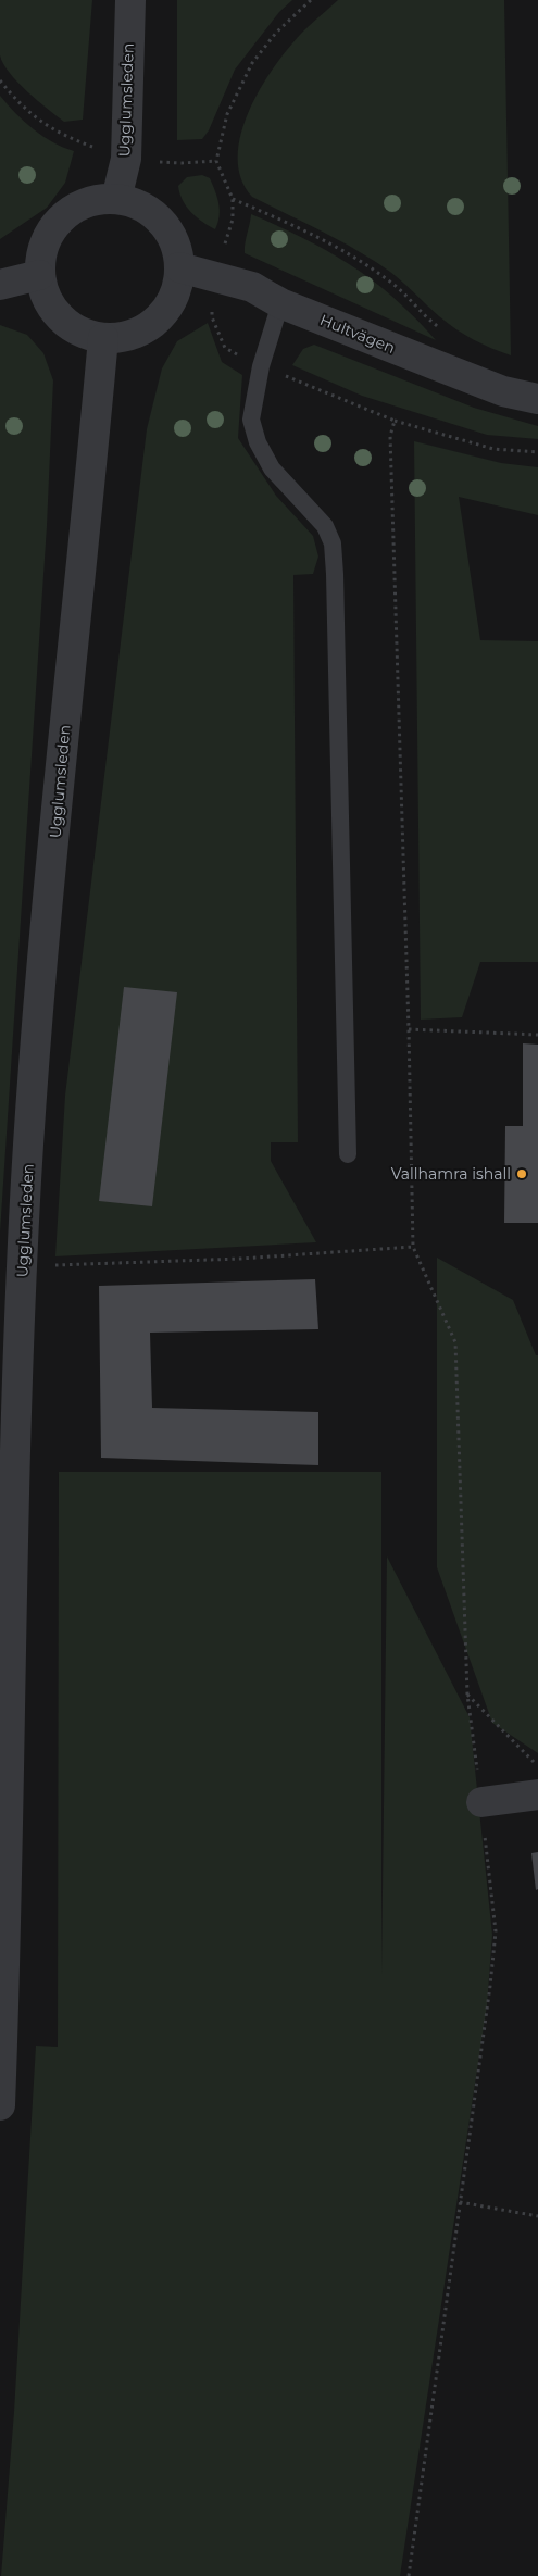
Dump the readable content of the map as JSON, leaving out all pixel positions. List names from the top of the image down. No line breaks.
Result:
{"streets":{"street":["Ugglumsleden","Hultvägen"]},"crossings":[["Ugglumsleden","Hultvägen"]],"places":["Vallhamra ishall"]}
